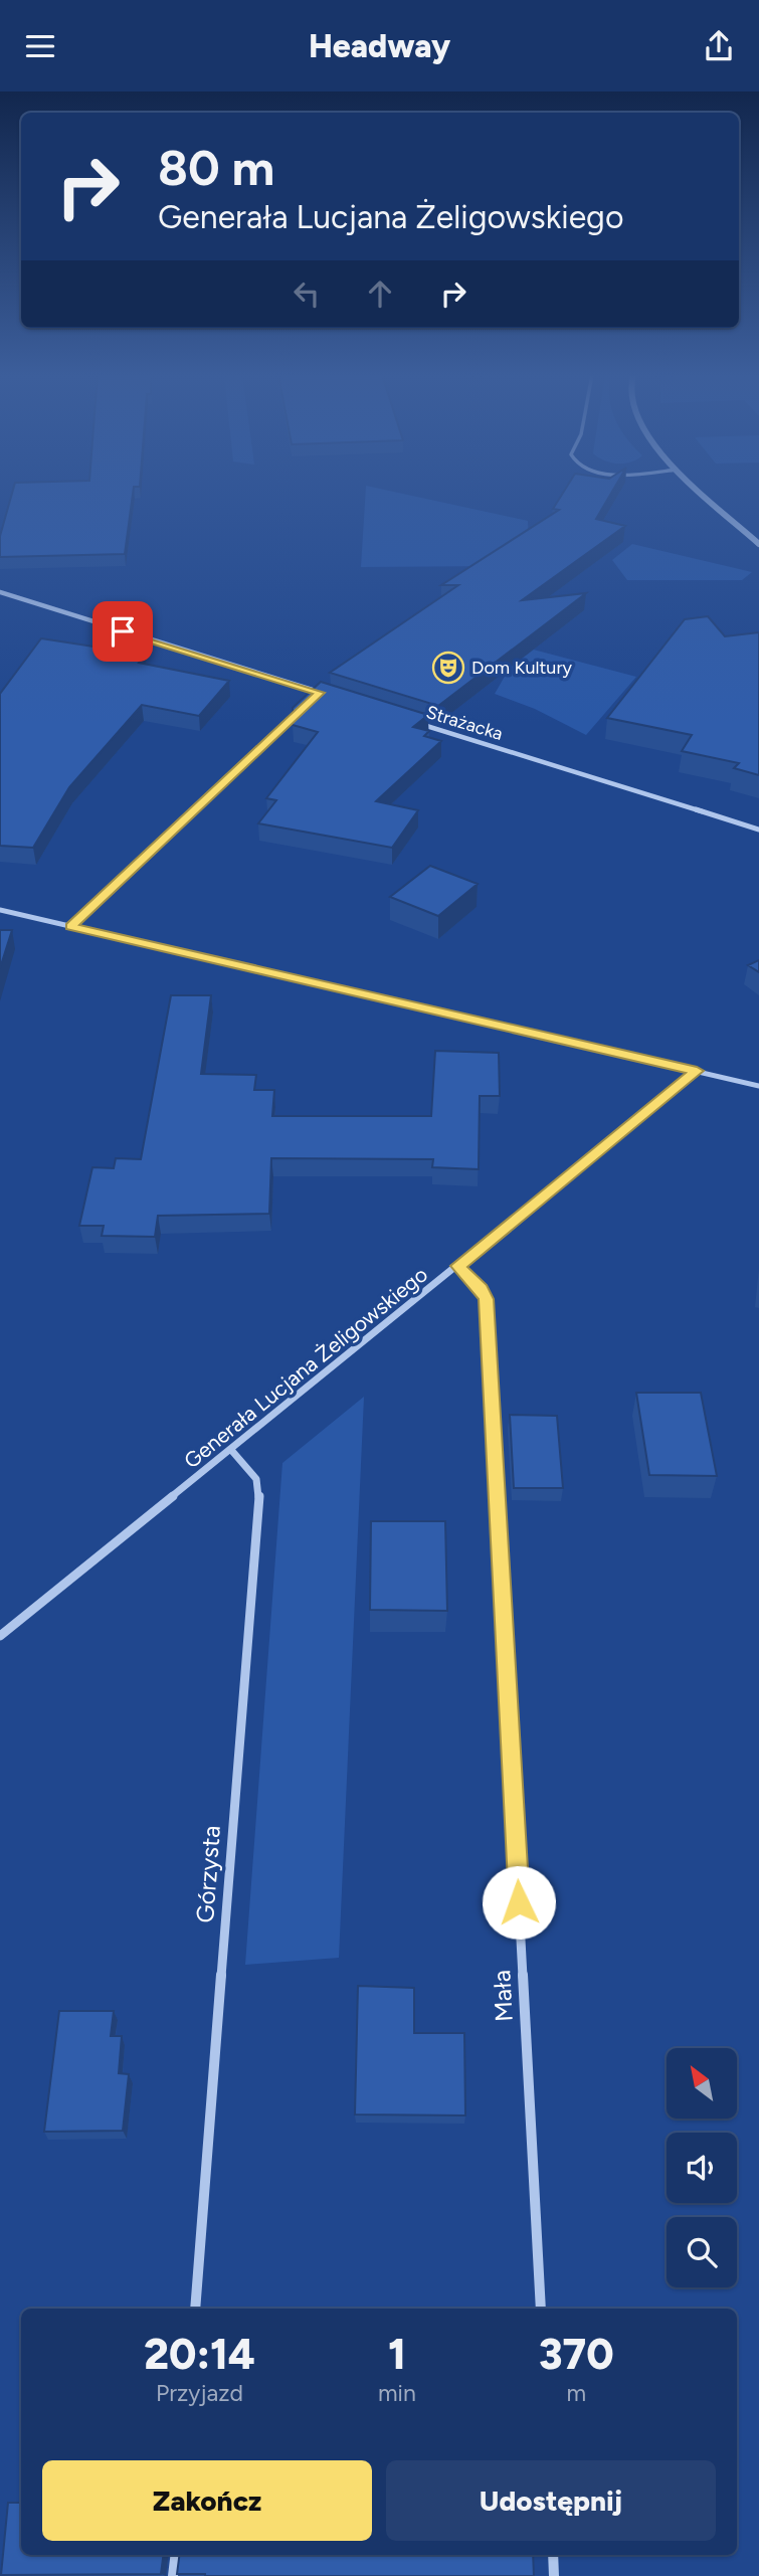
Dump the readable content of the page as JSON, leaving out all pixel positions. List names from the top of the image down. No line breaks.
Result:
{"streets":{"street":["Strażacka","Generała Lucjana Żeligowskiego","Górzysta","Mała"]},"crossings":[["Generała Lucjana Żeligowskiego","Górzysta"],["Generała Lucjana Żeligowskiego","Mała"]],"places":{"theatre":["Dom Kultury"]},"north":"top left","page":{"header":"Headway","turn":["80 m","Generała Lucjana Żeligowskiego"],"eta":["20:14","Przyjazd","1","min","370","m"],"buttons":["Zakończ","Udostępnij"]}}
